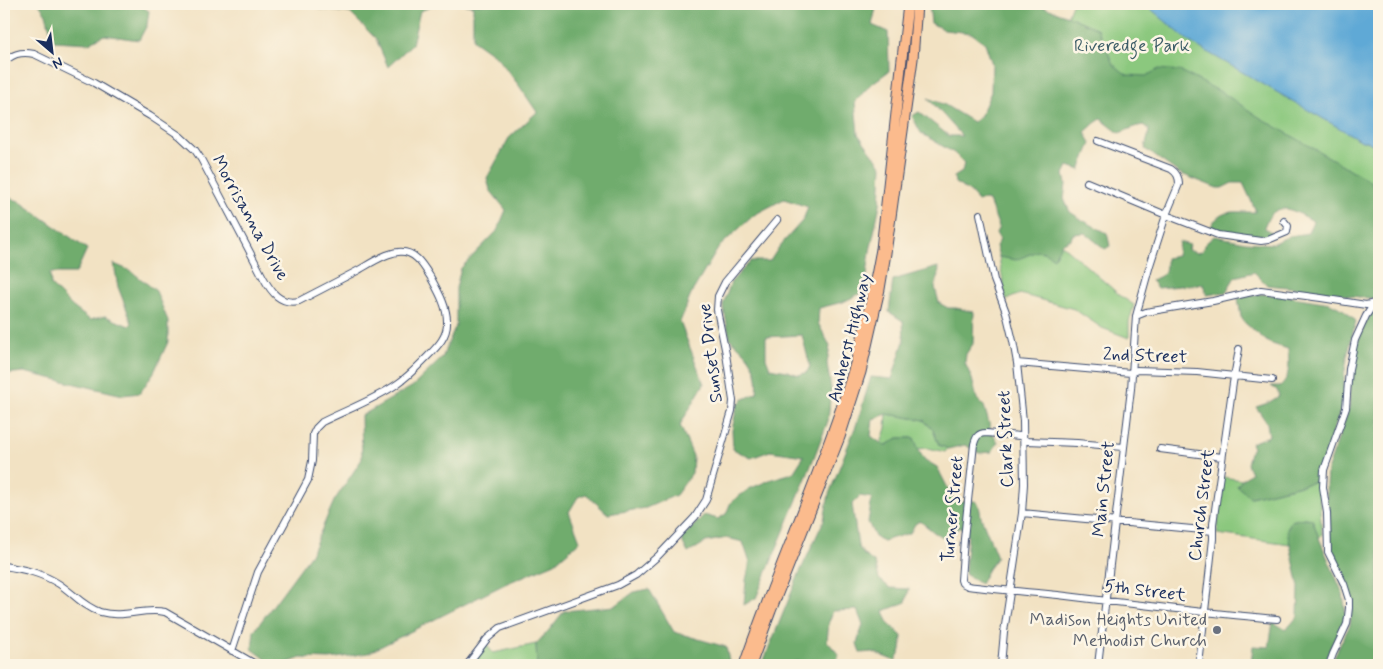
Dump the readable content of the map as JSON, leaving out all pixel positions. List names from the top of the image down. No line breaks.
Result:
{"streets":{"highway":["Amherst Highway"],"street":["Morrisanna Drive","Sunset Drive","2nd Street","Clark Street","Main Street","Church Street","Turner Street","5th Street"]},"crossings":[["2nd Street","Clark Street"],["2nd Street","Main Street"],["2nd Street","Church Street"],["Clark Street","Turner Street"],["Clark Street","5th Street"],["Main Street","5th Street"],["Church Street","5th Street"],["Turner Street","5th Street"]],"parks":["Riveredge Park"],"places":["Madison Heights United Methodist Church"],"north":"bottom right"}
